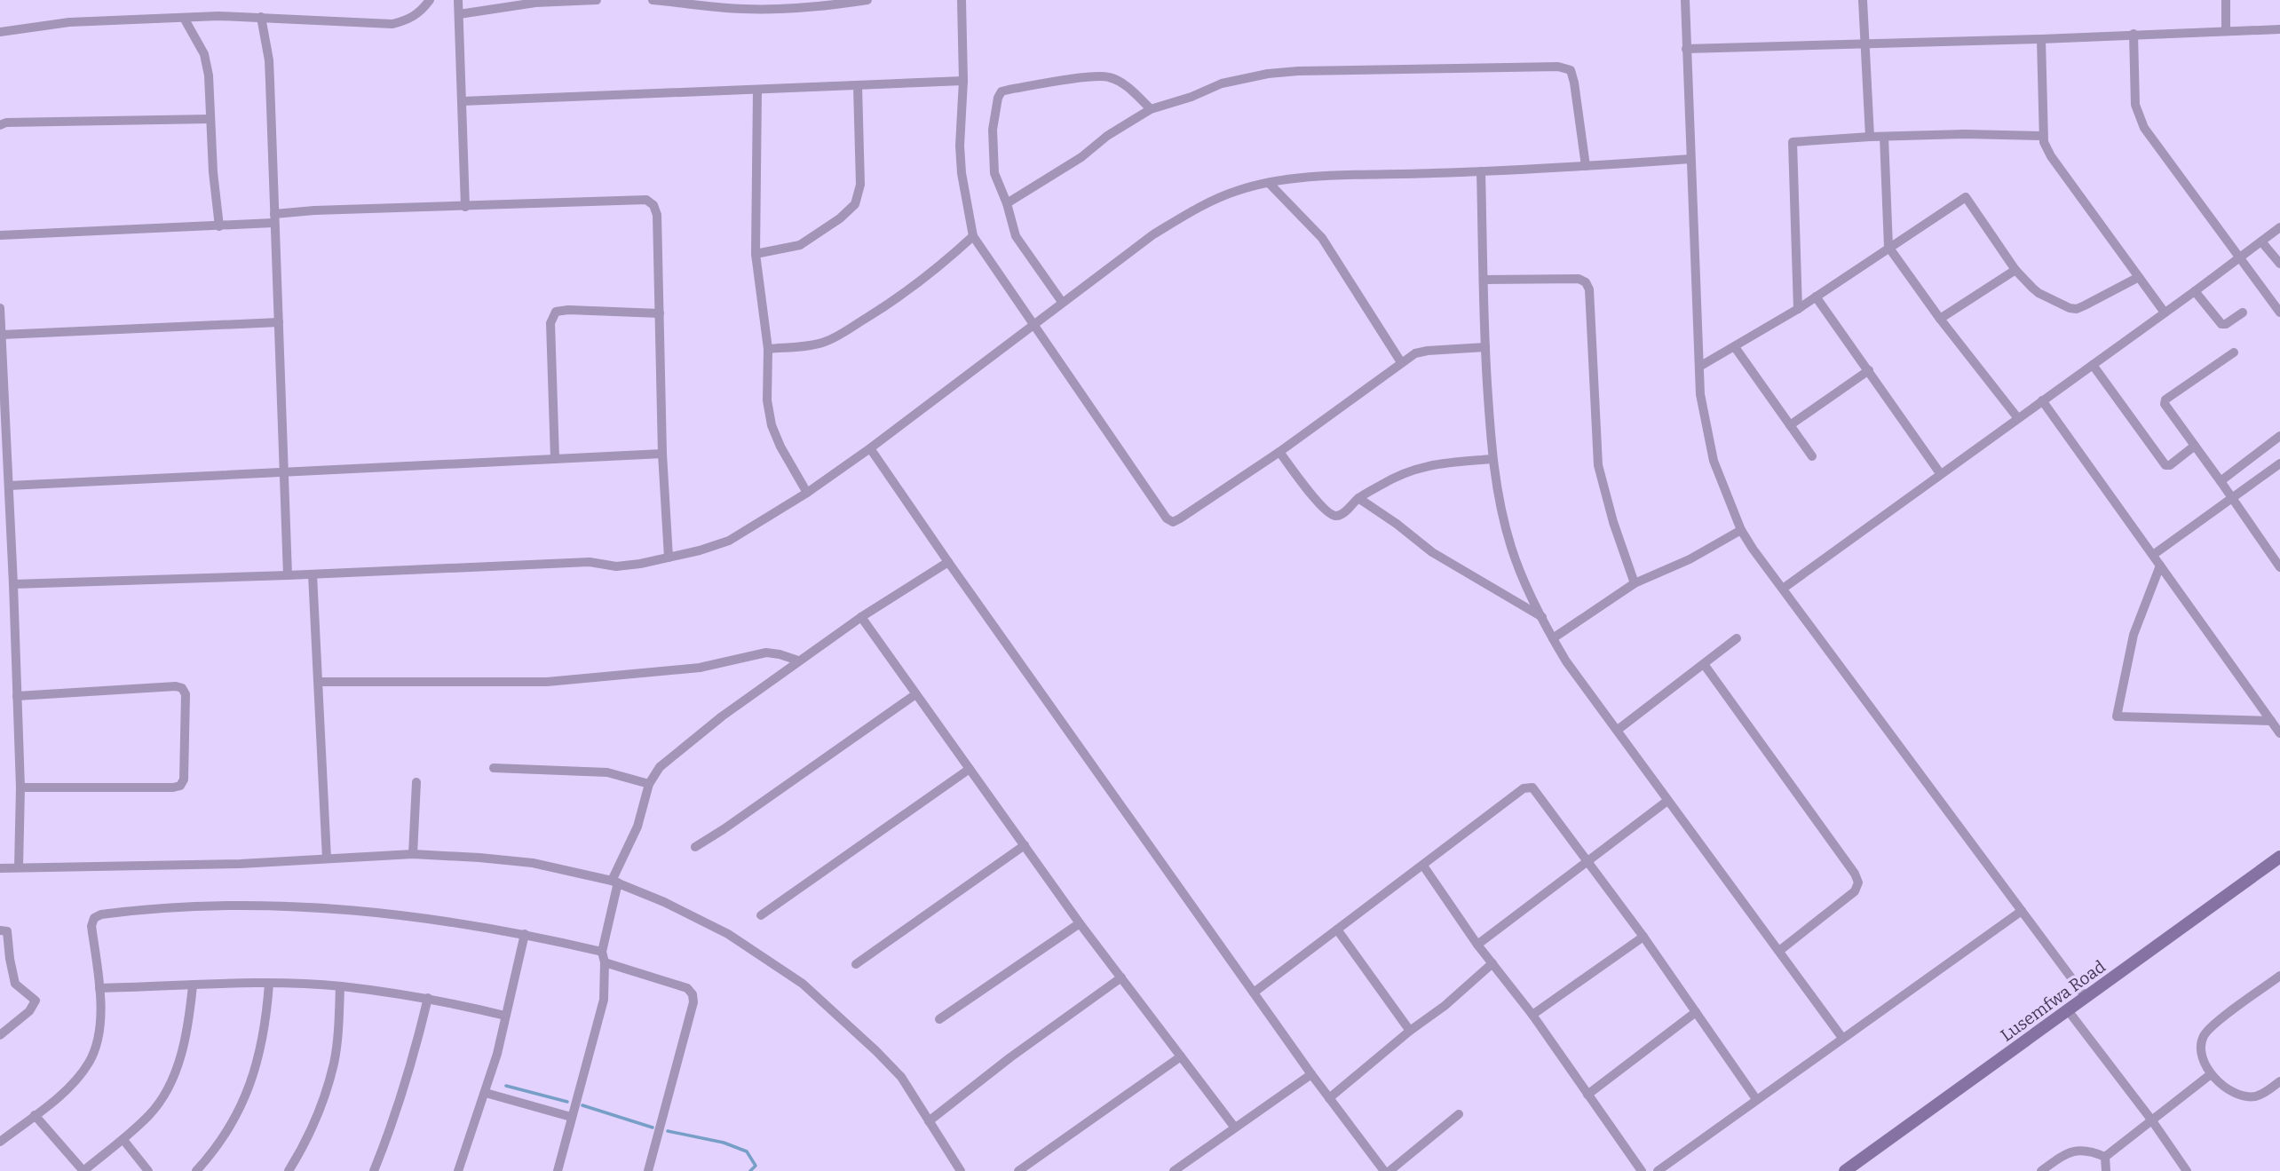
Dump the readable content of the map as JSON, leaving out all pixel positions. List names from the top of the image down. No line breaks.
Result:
{"streets":{"street":["Lusemfwa Road"]}}
